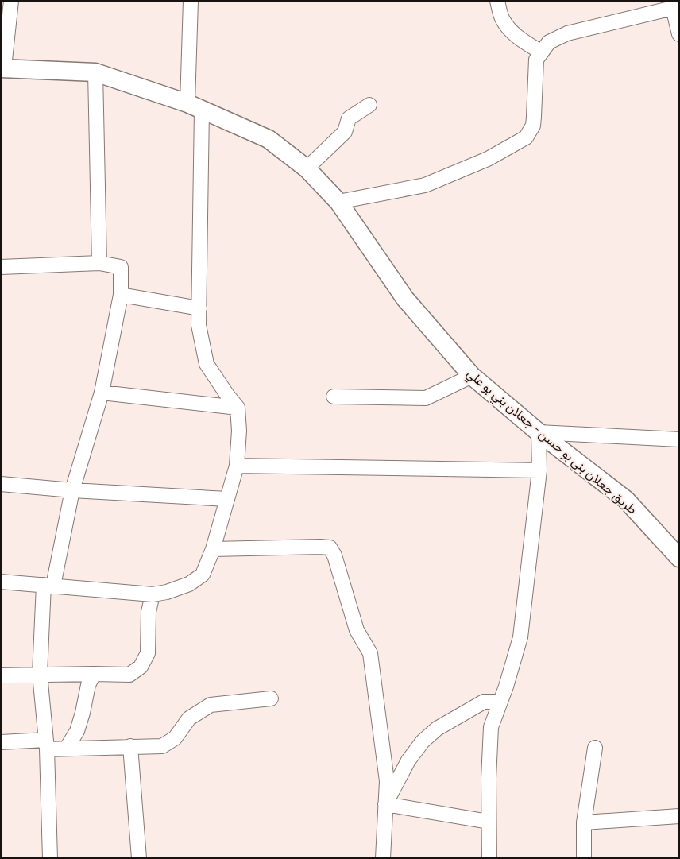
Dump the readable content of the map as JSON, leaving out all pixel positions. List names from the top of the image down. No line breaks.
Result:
{"streets":{"street":["طريق جعلان بني بو حسن - جعلان بني بو علي"]}}
